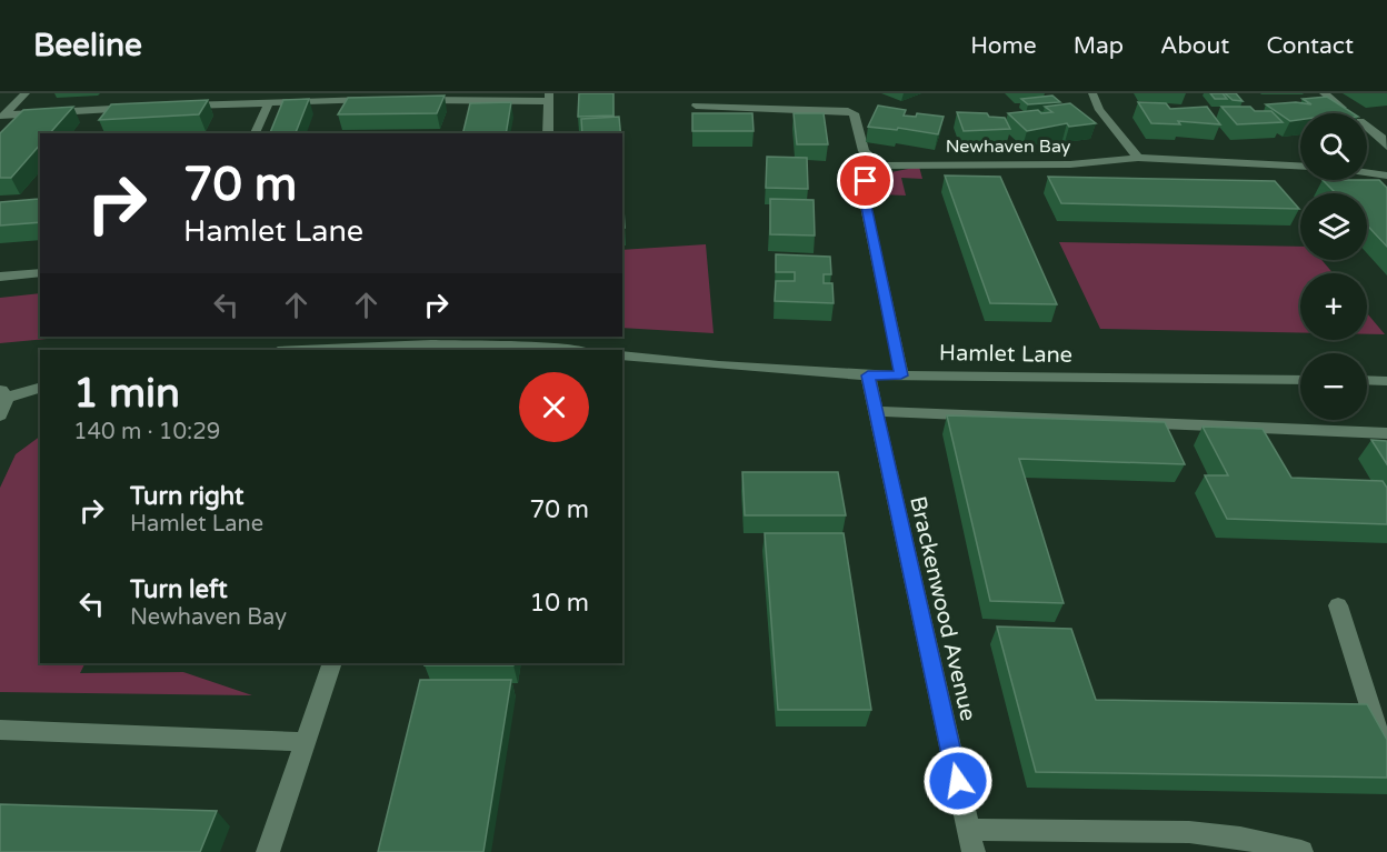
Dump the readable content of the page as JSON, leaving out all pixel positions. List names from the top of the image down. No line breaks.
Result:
{"streets":{"street":["Newhaven Bay","Hamlet Lane","Brackenwood Avenue"]},"crossings":[["Hamlet Lane","Brackenwood Avenue"]],"page":{"header":"Beeline","nav":["Home","Map","About","Contact"],"map_buttons":["+","−"],"turn":["70 m","Hamlet Lane"],"heading":["1 min","140 m · 10:29"],"list":[{"name":"Turn right","note":"Hamlet Lane","value":"70 m"},{"name":"Turn left","note":"Newhaven Bay","value":"10 m"}]}}
